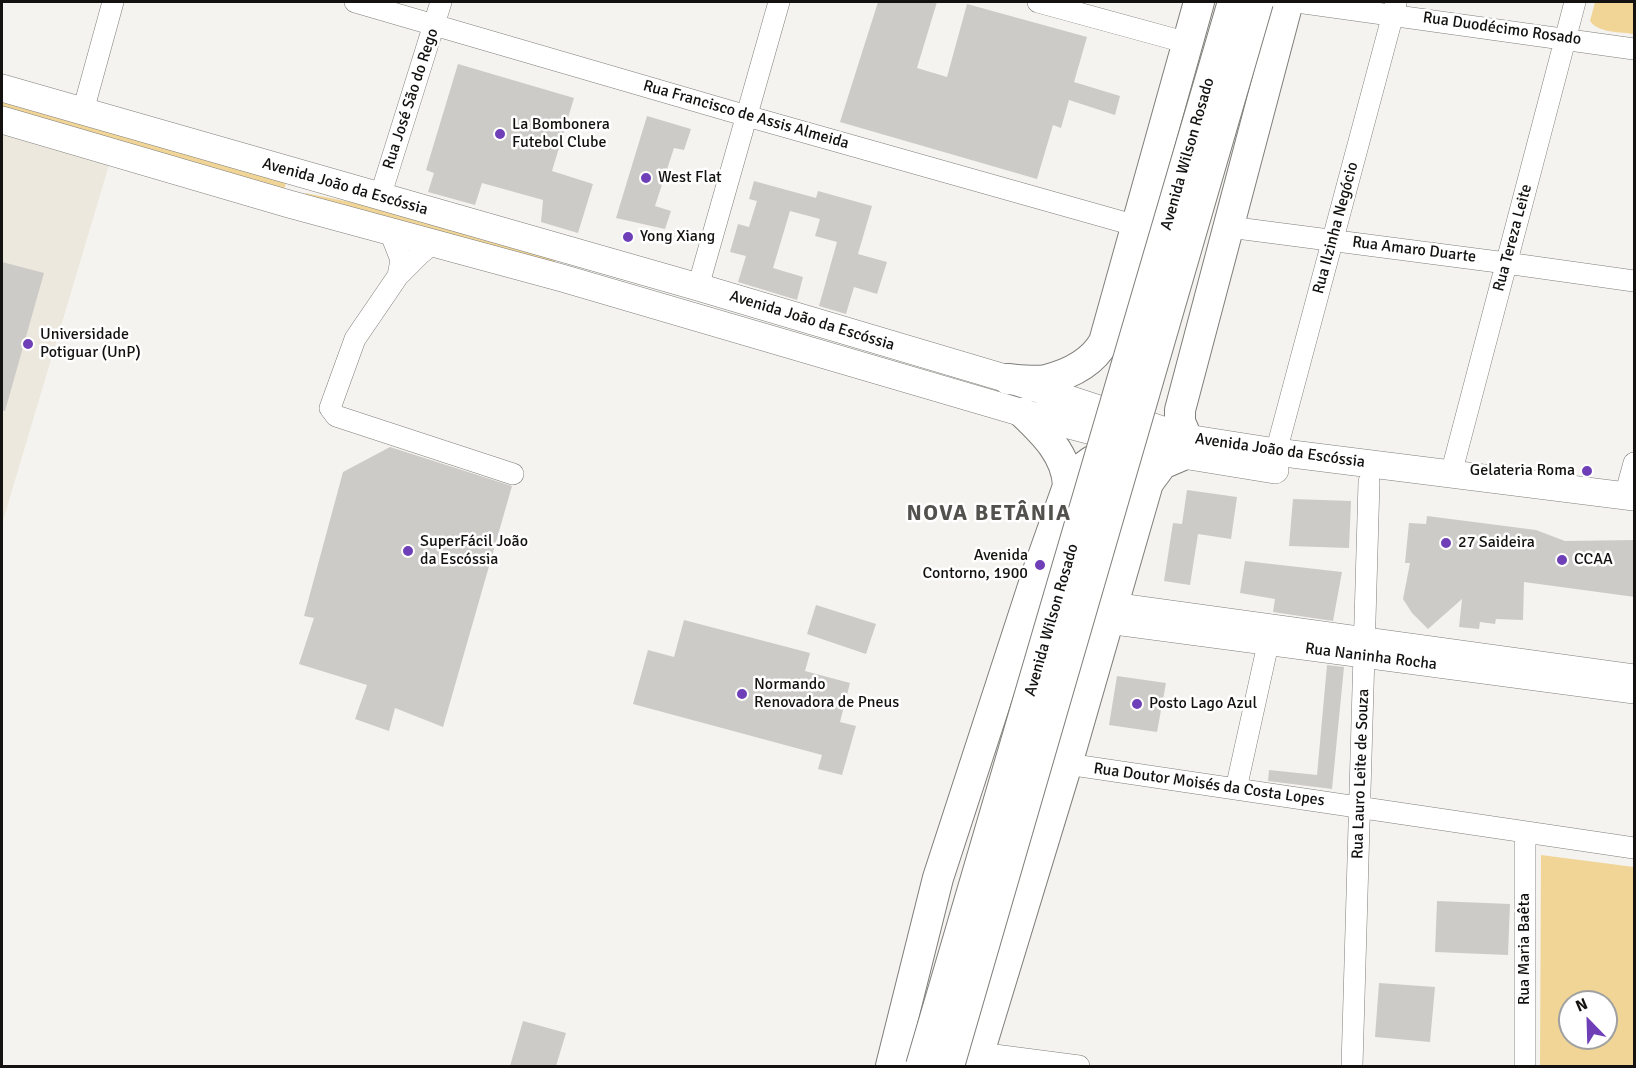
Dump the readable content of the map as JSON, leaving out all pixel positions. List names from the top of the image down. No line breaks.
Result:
{"streets":{"highway":["Avenida Wilson Rosado"],"main road":["Avenida João da Escóssia"],"street":["Rua Duodécimo Rosado","Rua José São do Rego","Rua Francisco de Assis Almeida","Rua Ilzinha Negócio","Rua Tereza Leite","Rua Amaro Duarte","Rua Naninha Rocha","Rua Lauro Leite de Souza","Rua Doutor Moisés da Costa Lopes","Rua Maria Baêta"]},"crossings":[["Rua Duodécimo Rosado","Rua Ilzinha Negócio"],["Rua Duodécimo Rosado","Rua Tereza Leite"],["Rua José São do Rego","Rua Francisco de Assis Almeida"],["Rua José São do Rego","Avenida João da Escóssia"],["Avenida João da Escóssia","Rua Ilzinha Negócio"],["Avenida João da Escóssia","Rua Tereza Leite"],["Avenida João da Escóssia","Rua Lauro Leite de Souza"],["Rua Ilzinha Negócio","Rua Amaro Duarte"],["Rua Tereza Leite","Rua Amaro Duarte"],["Rua Naninha Rocha","Rua Lauro Leite de Souza"],["Rua Lauro Leite de Souza","Rua Doutor Moisés da Costa Lopes"],["Rua Doutor Moisés da Costa Lopes","Rua Maria Baêta"]],"districts":["NOVA BETÂNIA"],"places":["La Bombonera Futebol Clube","West Flat","Yong Xiang","Universidade Potiguar (UnP)","Gelateria Roma","27 Saideira","SuperFácil João da Escóssia","CCAA","Avenida Contorno, 1900","Normando Renovadora de Pneus","Posto Lago Azul"],"north":"top left"}
